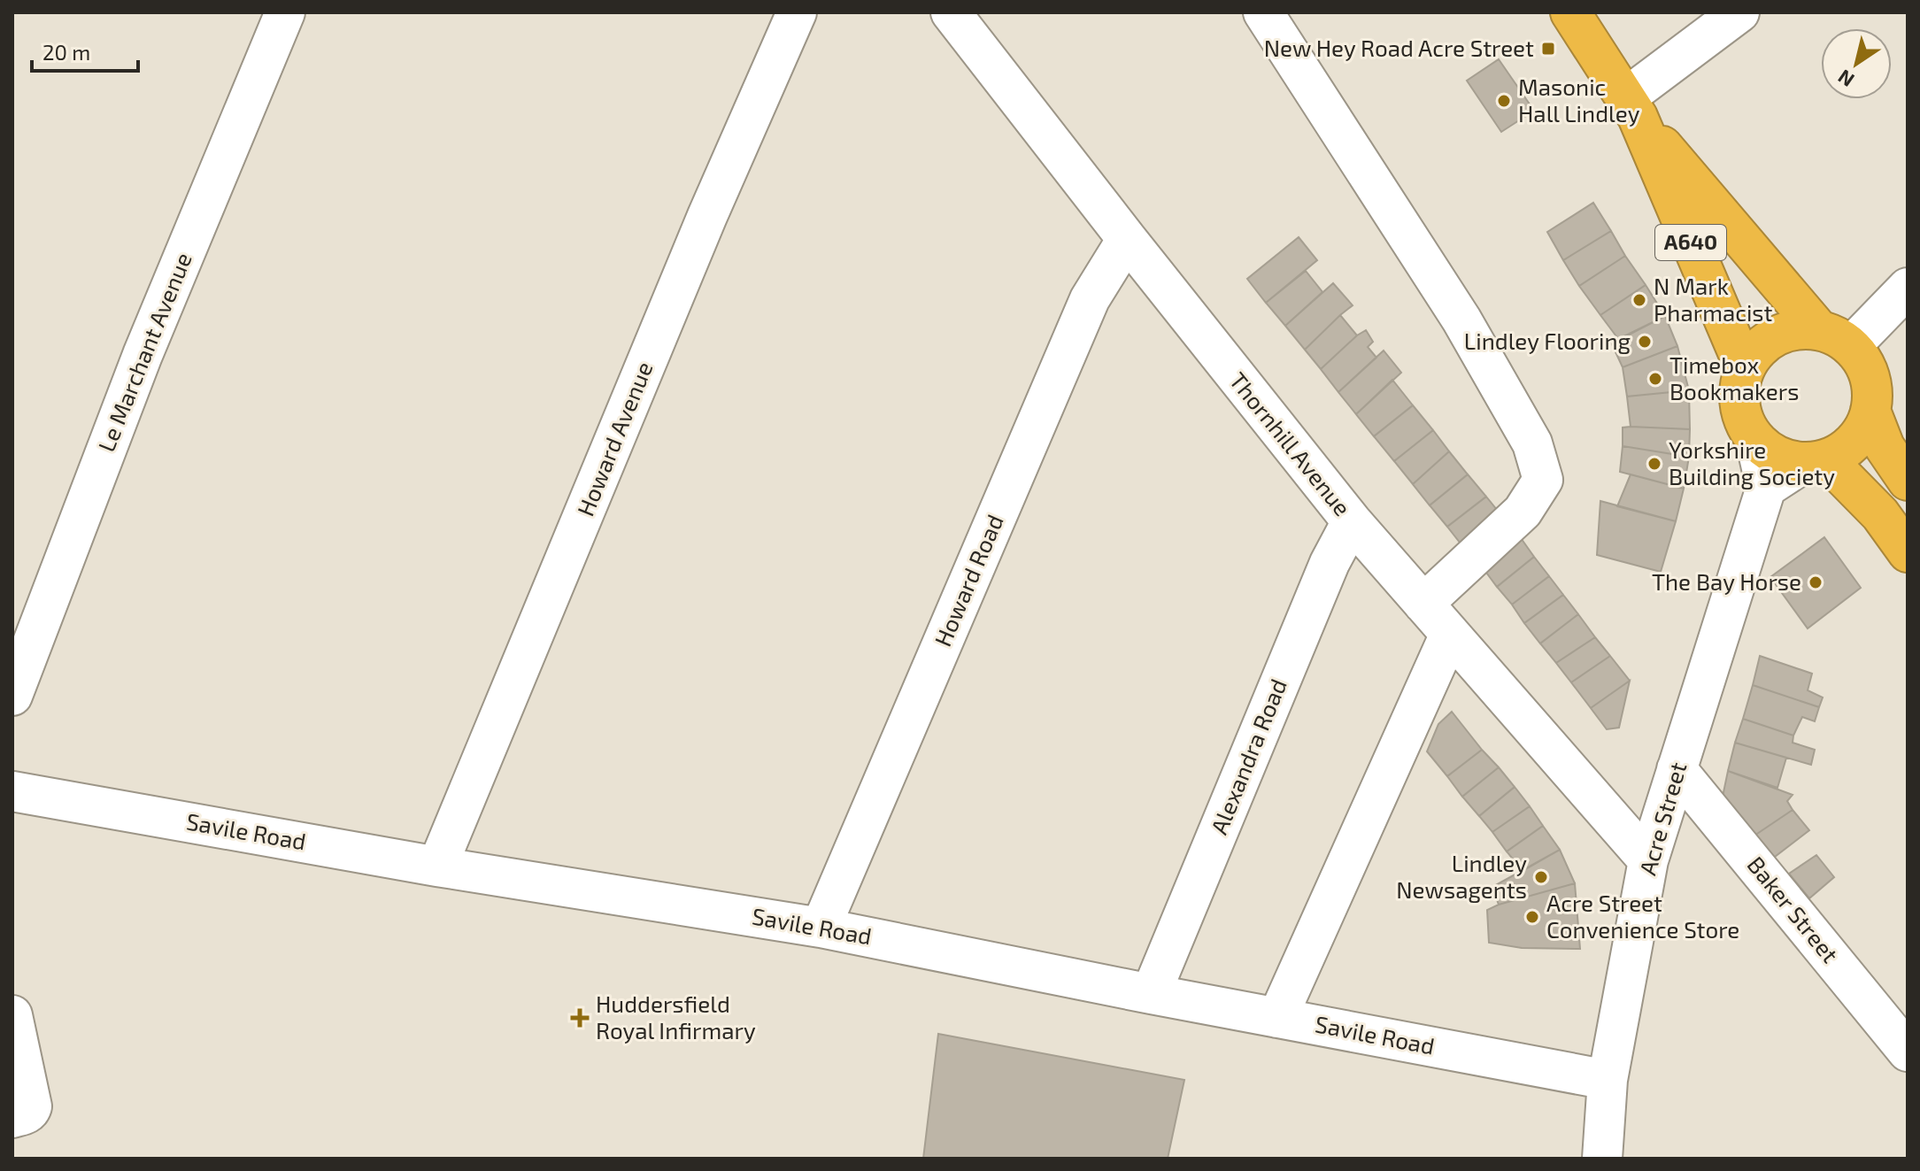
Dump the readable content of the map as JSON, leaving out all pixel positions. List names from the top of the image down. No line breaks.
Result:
{"streets":{"highway":["A640"],"street":["Le Marchant Avenue","Howard Avenue","Thornhill Avenue","Howard Road","Alexandra Road","Acre Street","Savile Road","Baker Street"]},"crossings":[["Howard Avenue","Savile Road"],["Thornhill Avenue","Howard Road"],["Thornhill Avenue","Alexandra Road"],["Thornhill Avenue","Acre Street"],["Howard Road","Savile Road"],["Alexandra Road","Savile Road"],["Acre Street","Savile Road"],["Acre Street","Baker Street"]],"places":{"transit":["New Hey Road Acre Street"],"other":["Masonic Hall Lindley","N Mark Pharmacist","Lindley Flooring","Timebox Bookmakers","Yorkshire Building Society","The Bay Horse","Lindley Newsagents","Acre Street Convenience Store"],"health":["Huddersfield Royal Infirmary"]},"scale_bar":"20 m","north":"bottom left"}
